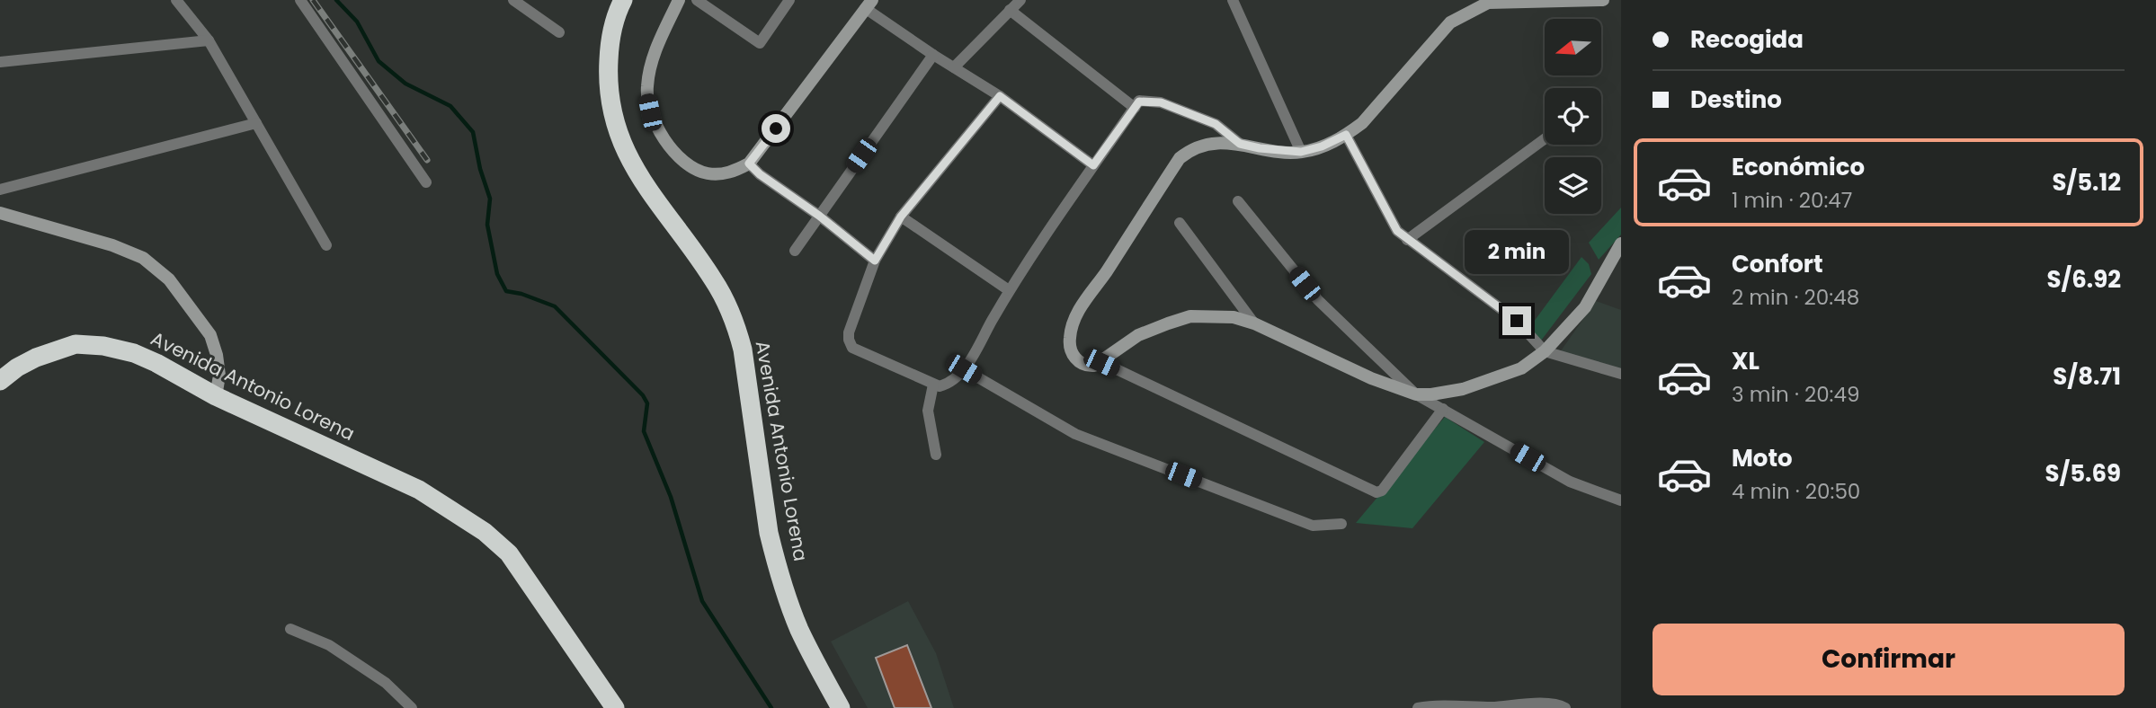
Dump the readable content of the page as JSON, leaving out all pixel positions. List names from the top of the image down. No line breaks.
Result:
{"streets":{"highway":["Avenida Antonio Lorena"]},"north":"left","page":{"banner":["Recogida","Destino"],"list":[{"name":"Económico","note":"1 min · 20:47","value":"S/5.12"},{"name":"Confort","note":"2 min · 20:48","value":"S/6.92"},{"name":"XL","note":"3 min · 20:49","value":"S/8.71"},{"name":"Moto","note":"4 min · 20:50","value":"S/5.69"}],"bubble":"2 min","buttons":"Confirmar"}}
